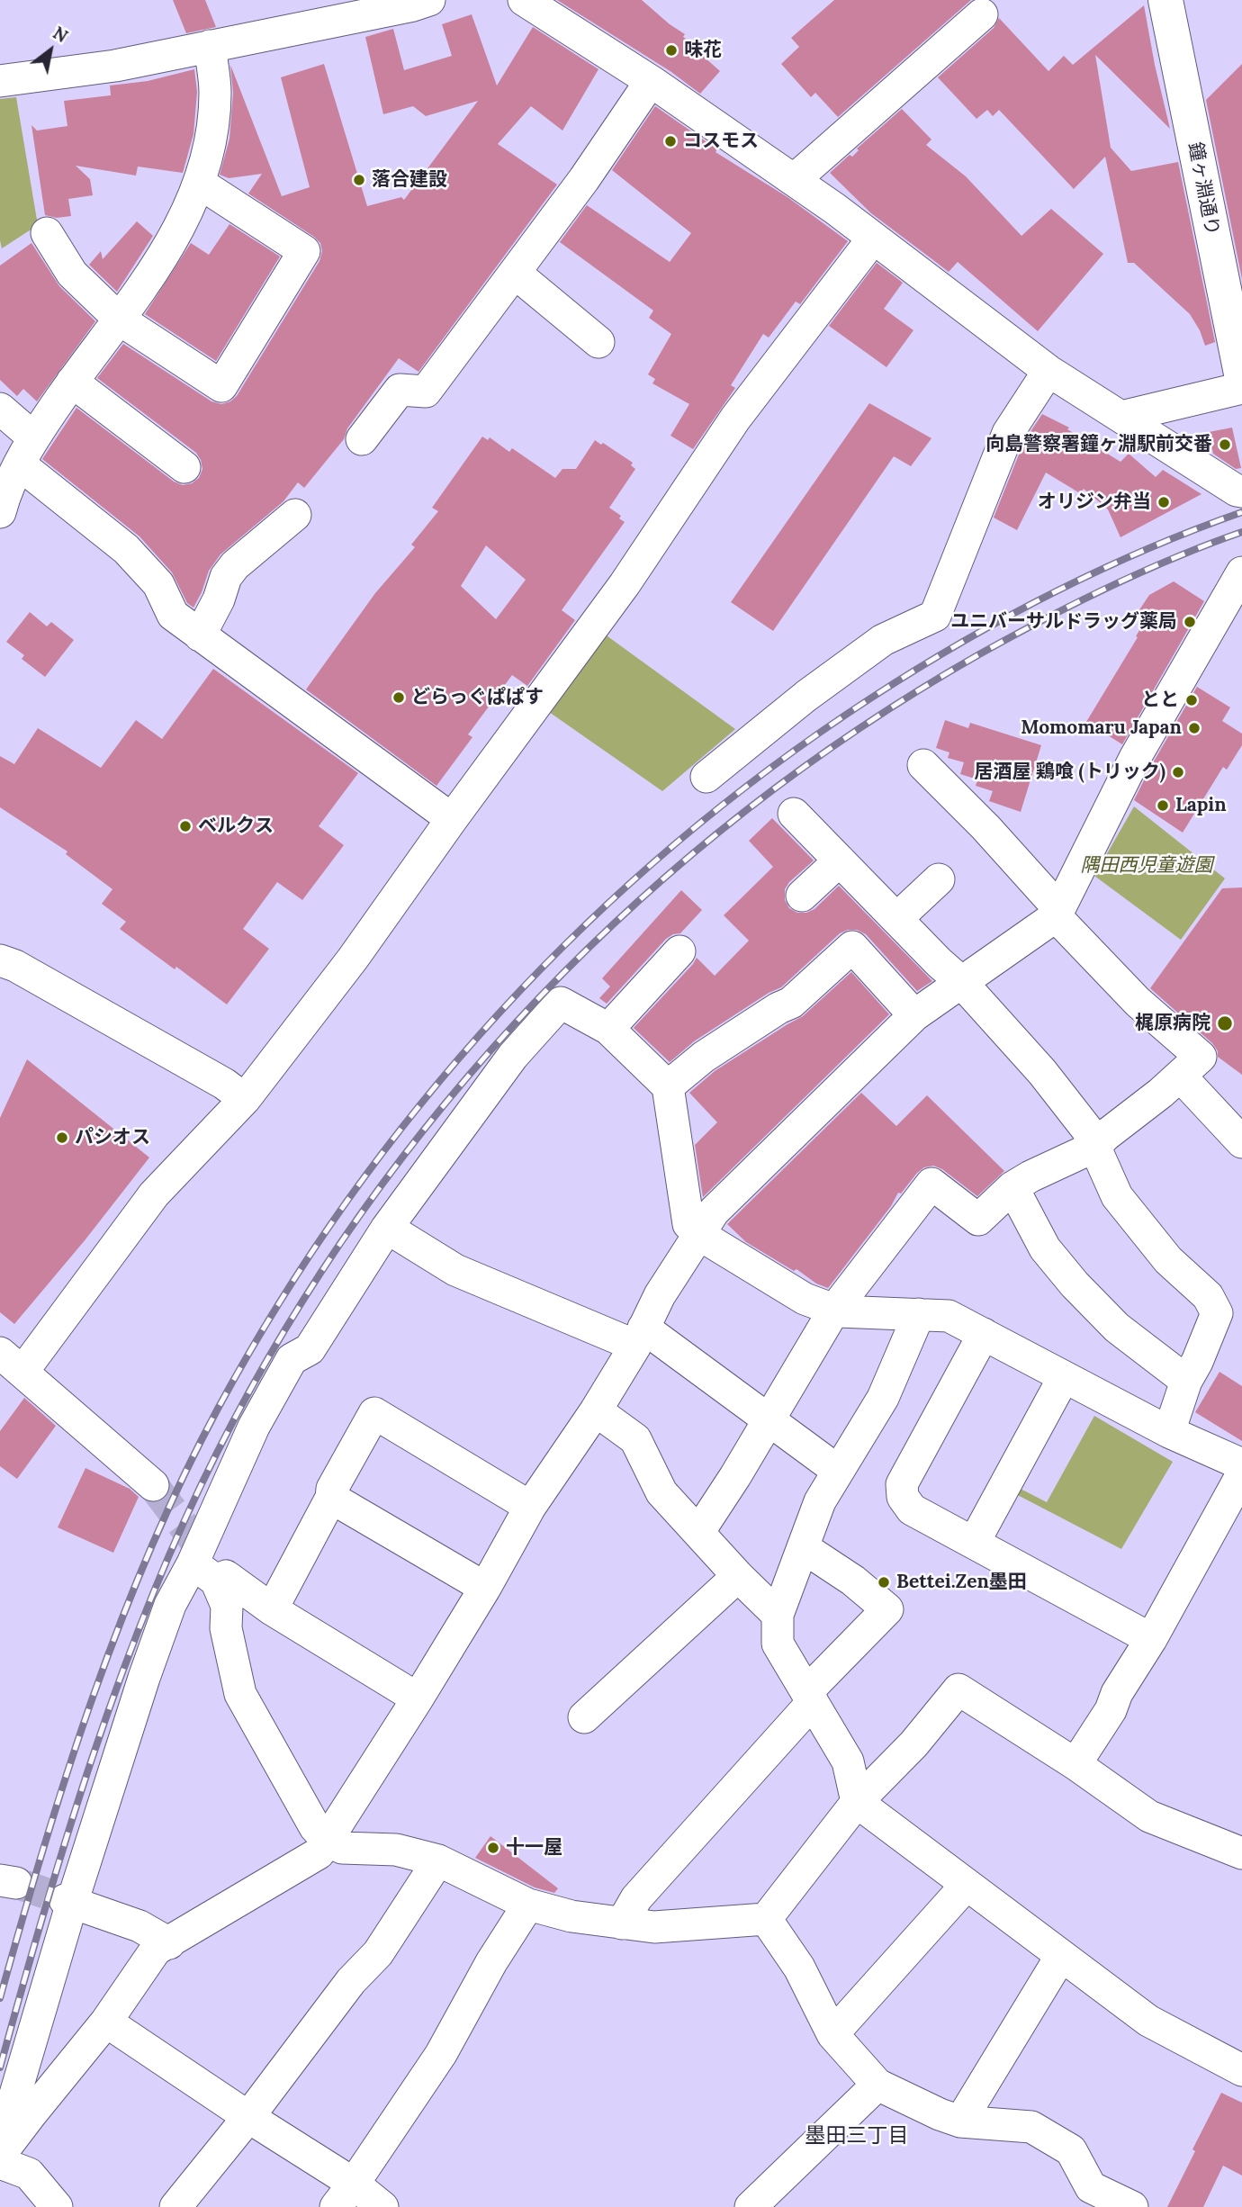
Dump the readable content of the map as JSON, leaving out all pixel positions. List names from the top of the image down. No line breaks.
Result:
{"streets":{"main road":["鐘ヶ淵通り"]},"districts":["墨田三丁目"],"parks":["隅田西児童遊園"],"places":["味花","コスモス","落合建設","向島警察署鐘ヶ淵駅前交番","オリジン弁当","ユニバーサルドラッグ薬局","どらっぐぱぱす","とと","Momomaru Japan","居酒屋 鶏喰 (トリック)","Lapin","ベルクス","梶原病院","パシオス","Bettei.Zen墨田","十一屋"],"north":"top right"}
